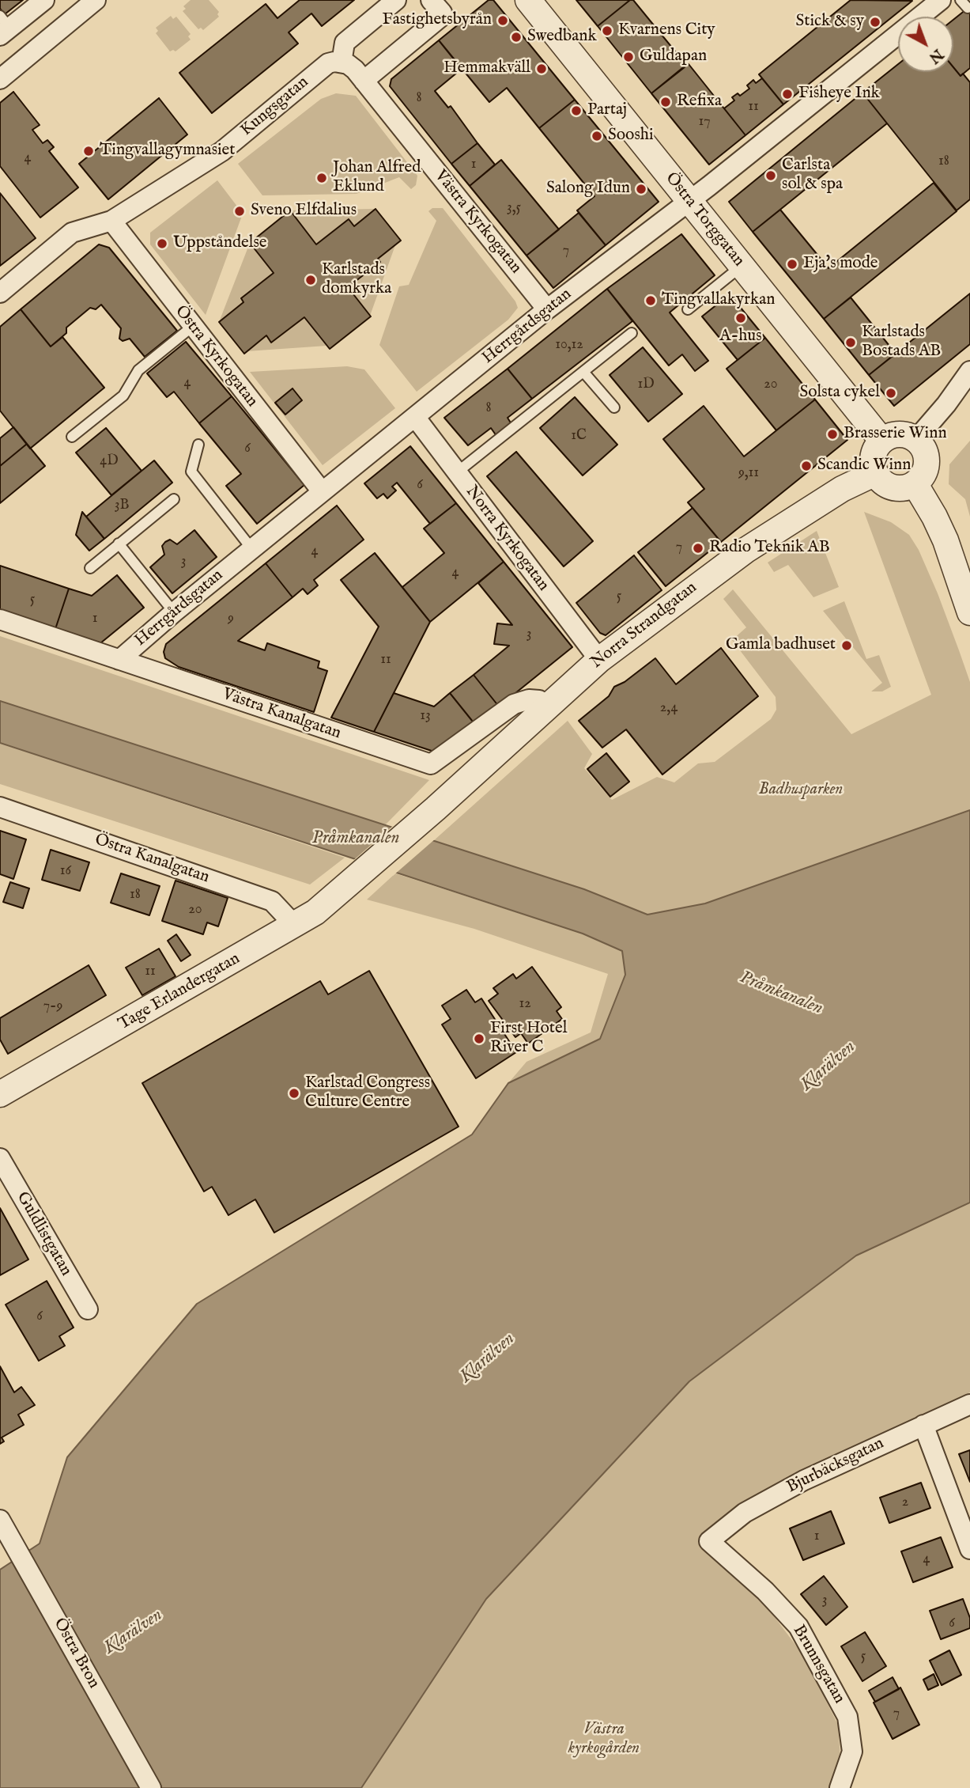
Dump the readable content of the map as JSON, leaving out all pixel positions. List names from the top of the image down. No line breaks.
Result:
{"streets":{"street":["Kungsgatan","Östra Torggatan","Västra Kyrkogatan","Herrgårdsgatan","Östra Kyrkogatan","Norra Kyrkogatan","Norra Strandgatan","Västra Kanalgatan","Östra Kanalgatan","Tage Erlandergatan","Guldlistgatan","Bjurbäcksgatan","Östra Bron","Brunnsgatan"]},"crossings":[["Kungsgatan","Västra Kyrkogatan"],["Kungsgatan","Östra Kyrkogatan"],["Östra Torggatan","Herrgårdsgatan"],["Östra Torggatan","Norra Strandgatan"],["Västra Kyrkogatan","Herrgårdsgatan"],["Herrgårdsgatan","Östra Kyrkogatan"],["Herrgårdsgatan","Norra Kyrkogatan"],["Herrgårdsgatan","Västra Kanalgatan"],["Norra Kyrkogatan","Norra Strandgatan"],["Norra Strandgatan","Västra Kanalgatan"],["Norra Strandgatan","Tage Erlandergatan"],["Östra Kanalgatan","Tage Erlandergatan"],["Bjurbäcksgatan","Brunnsgatan"]],"water":["Pråmkanalen","Klarälven"],"parks":["Badhusparken","Västra kyrkogården"],"places":["Fastighetsbyrån","Stick & sy","Kvarnens City","Swedbank","Guldapan","Hemmakväll","Fisheye Ink","Refixa","Partaj","Sooshi","Tingvallagymnasiet","Carlsta sol & spa","Johan Alfred Eklund","Salong Idun","Sveno Elfdalius","Uppståndelse","Eja's mode","Karlstads domkyrka","Tingvallakyrkan","A-hus","Karlstads Bostads AB","Solsta cykel","Brasserie Winn","Scandic Winn","Radio Teknik AB","Gamla badhuset","First Hotel River C","Karlstad Congress Culture Centre"],"house_numbers":["8","11","17","4","18","1","3,5","7","10,12","4","1D","20","8","1C","6","4D","9,11","6","3B","7","4","3","4","5","5","1","9","3","11","2,4","13","16","18","20","11","12","7-9","6","2","1","4","3","6","5","7"],"north":"bottom right"}
